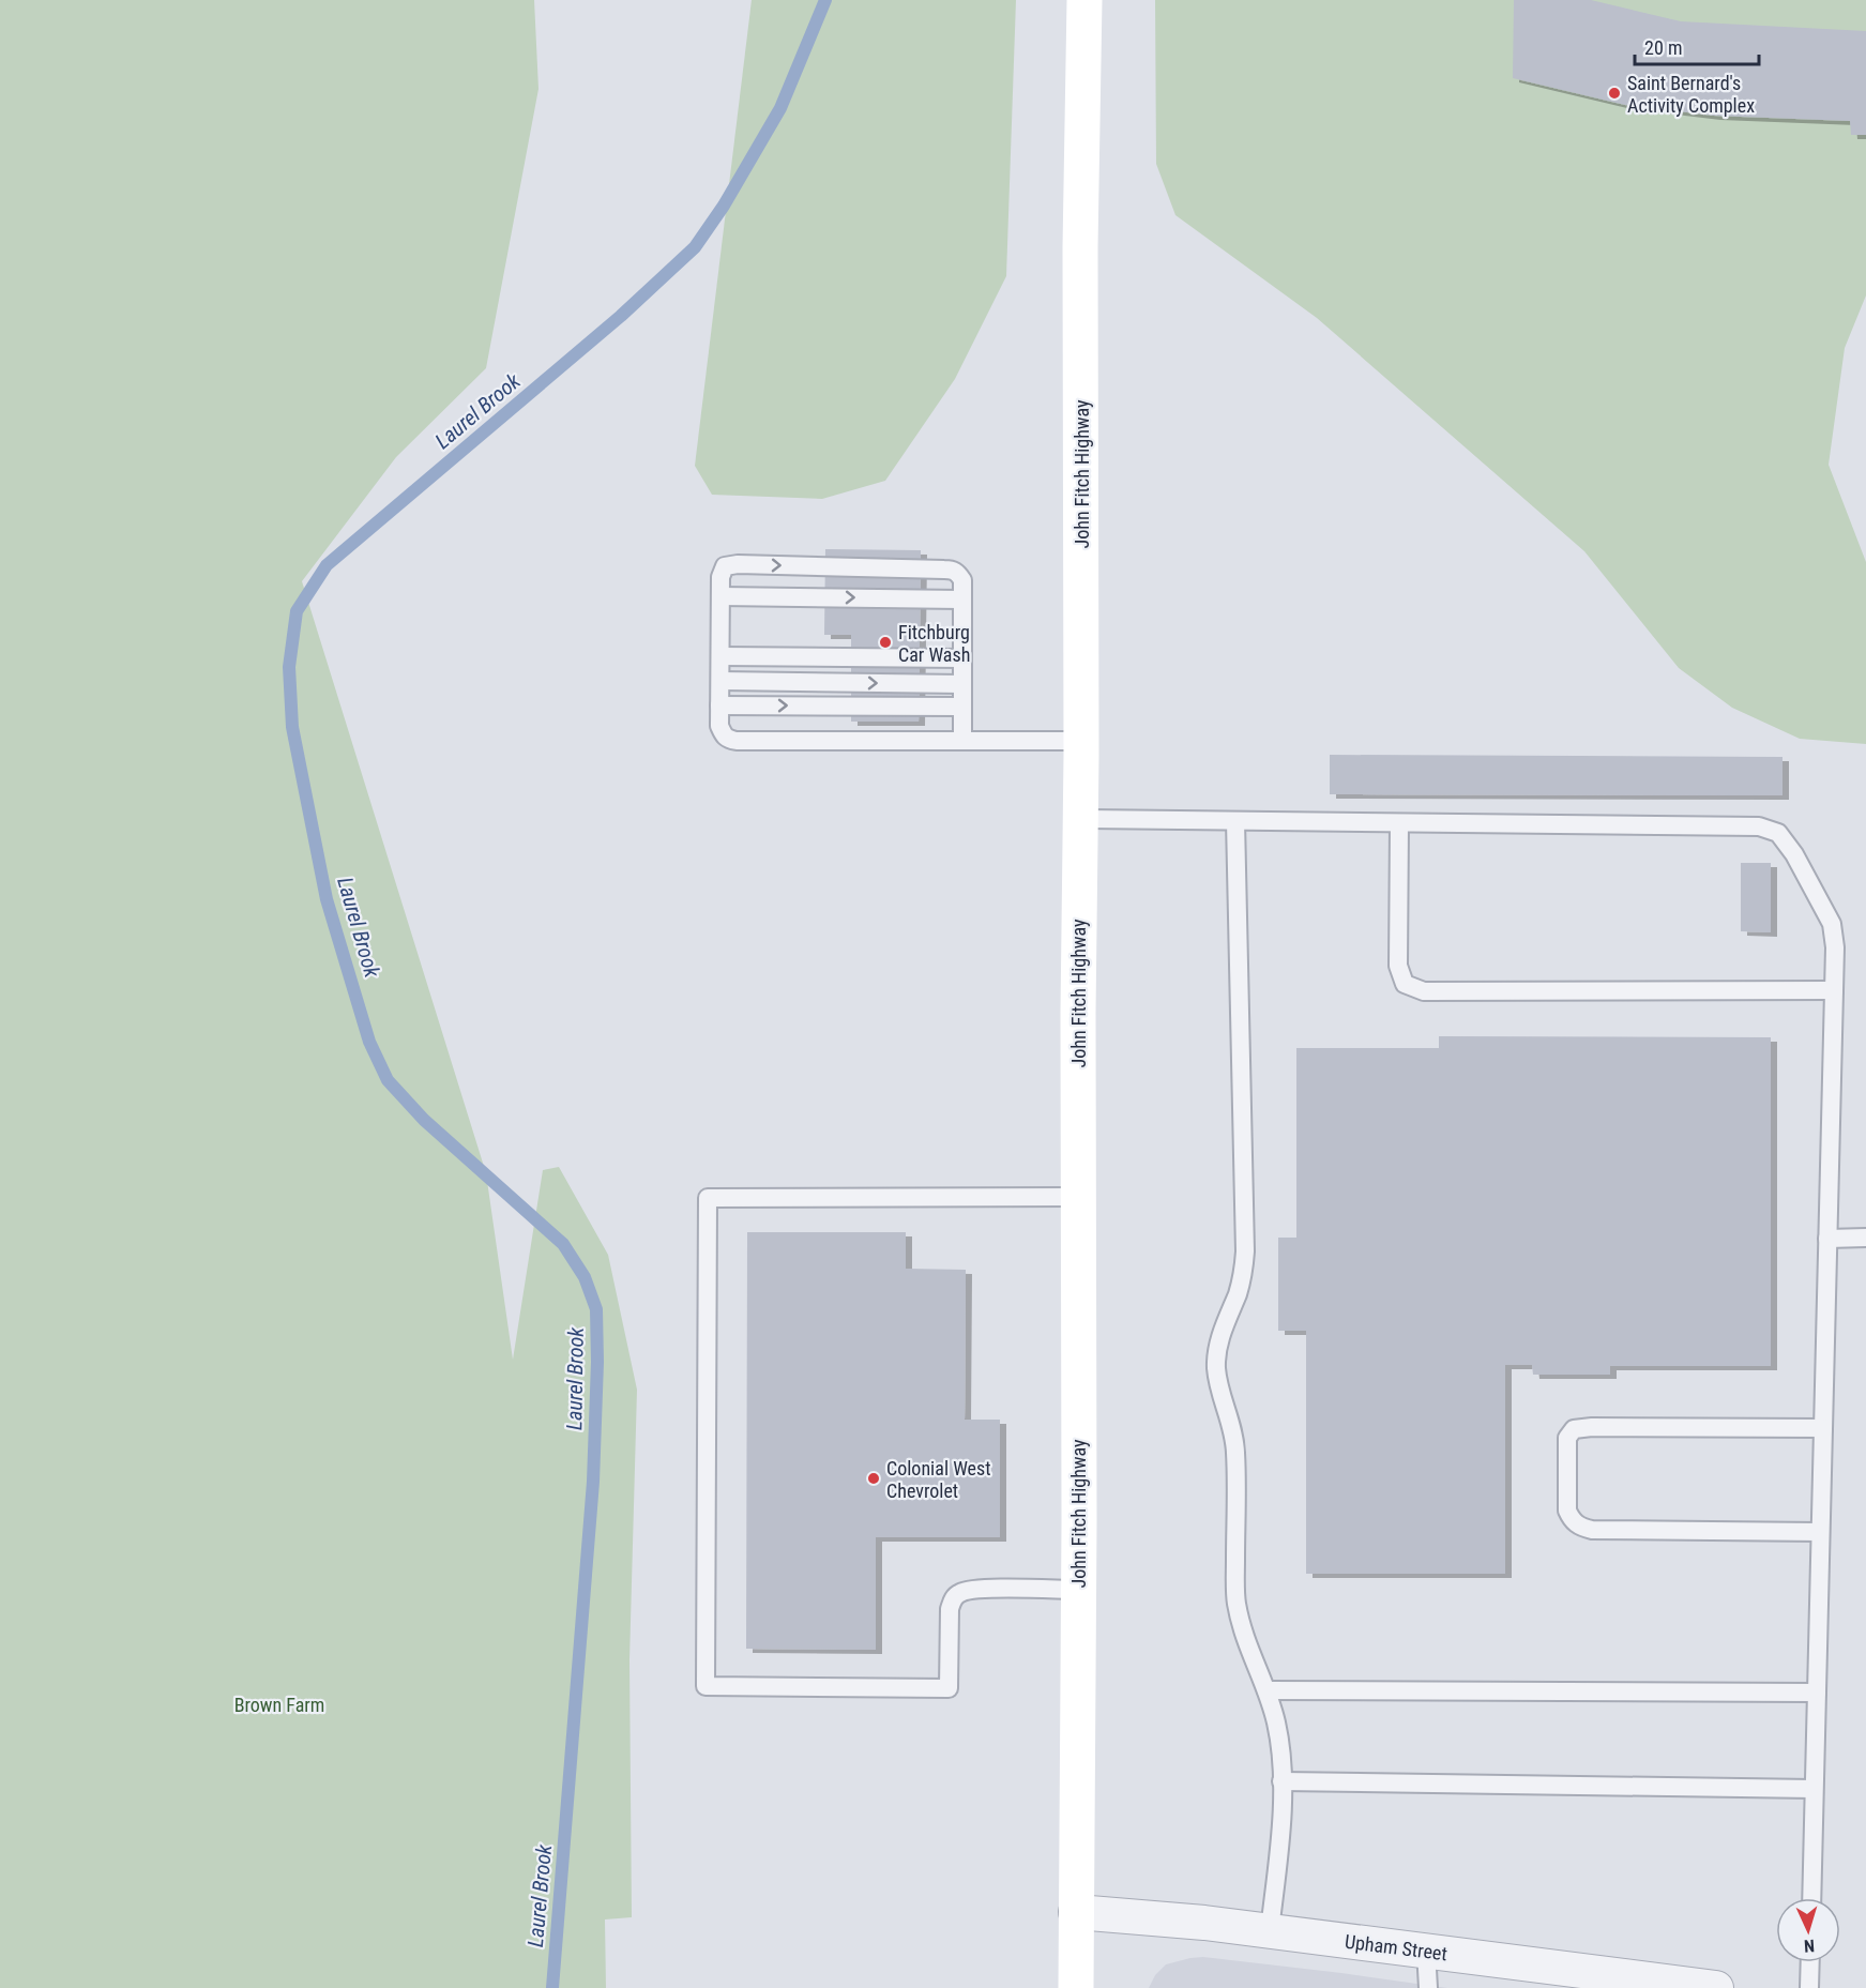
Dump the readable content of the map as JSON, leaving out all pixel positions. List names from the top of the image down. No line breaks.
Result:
{"streets":{"main road":["John Fitch Highway"],"street":["Upham Street"]},"crossings":[["John Fitch Highway","Upham Street"]],"water":["Laurel Brook"],"parks":["Brown Farm"],"places":["Saint Bernard's Activity Complex","Fitchburg Car Wash","Colonial West Chevrolet"],"scale_bar":"20 m","north":"bottom"}
